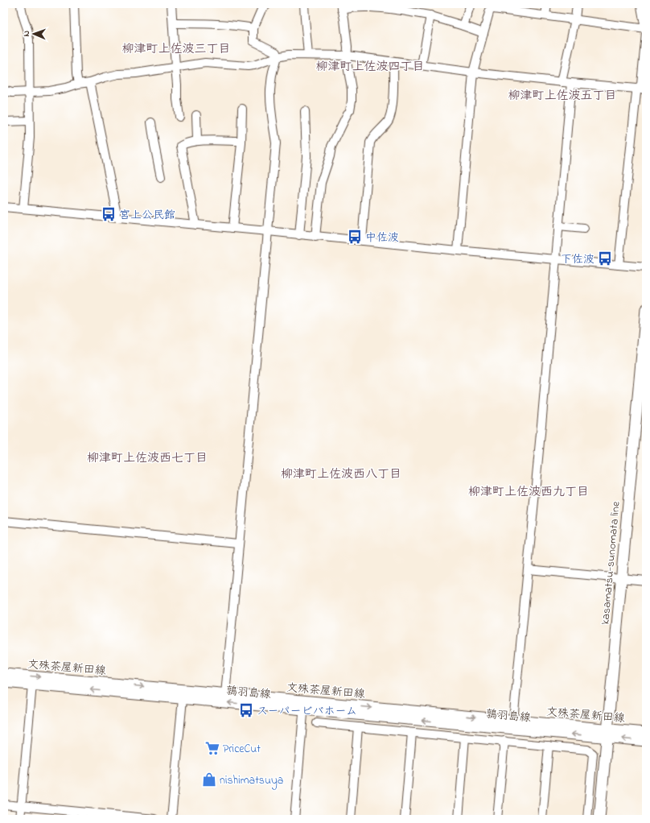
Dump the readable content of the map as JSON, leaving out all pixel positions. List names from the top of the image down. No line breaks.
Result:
{"streets":{"main road":["kasamatsu-sunomata line","文殊茶屋新田線","鶉羽島線"]},"crossings":[["kasamatsu-sunomata line","文殊茶屋新田線"],["kasamatsu-sunomata line","鶉羽島線"],["文殊茶屋新田線","鶉羽島線"]],"one_way":["文殊茶屋新田線","鶉羽島線"],"districts":["柳津町上佐波三丁目","柳津町上佐波四丁目","柳津町上佐波五丁目","柳津町上佐波西七丁目","柳津町上佐波西八丁目","柳津町上佐波西九丁目"],"places":{"bus stop":["宮上公民館","中佐波","下佐波","スーパービバホーム"],"supermarket":["PriceCut"],"shop":["nishimatsuya"]},"north":"left"}
